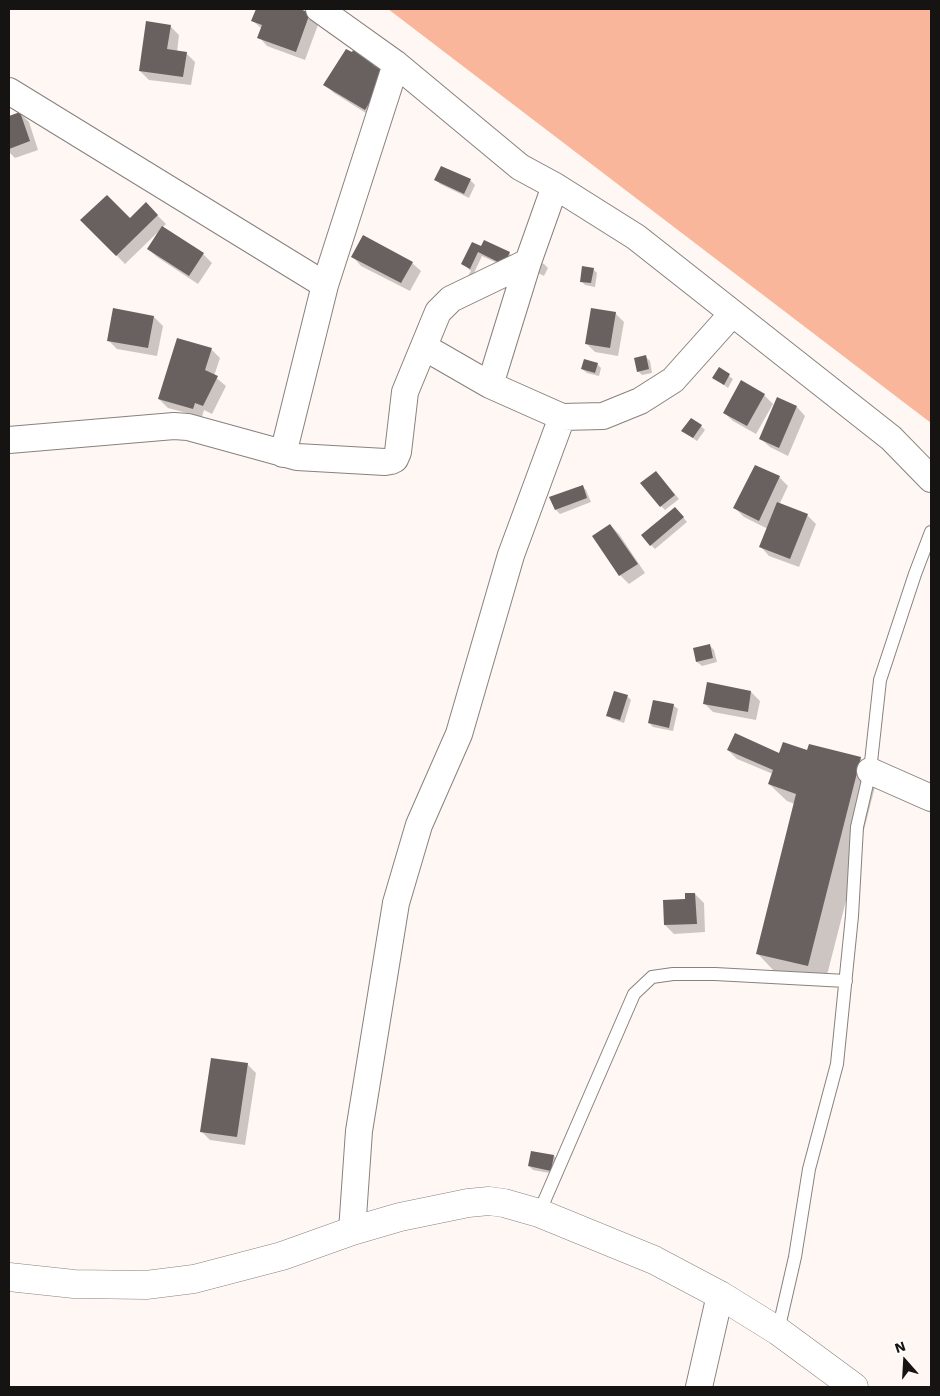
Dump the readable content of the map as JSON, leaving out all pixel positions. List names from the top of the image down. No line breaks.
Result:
{"north":"top"}
